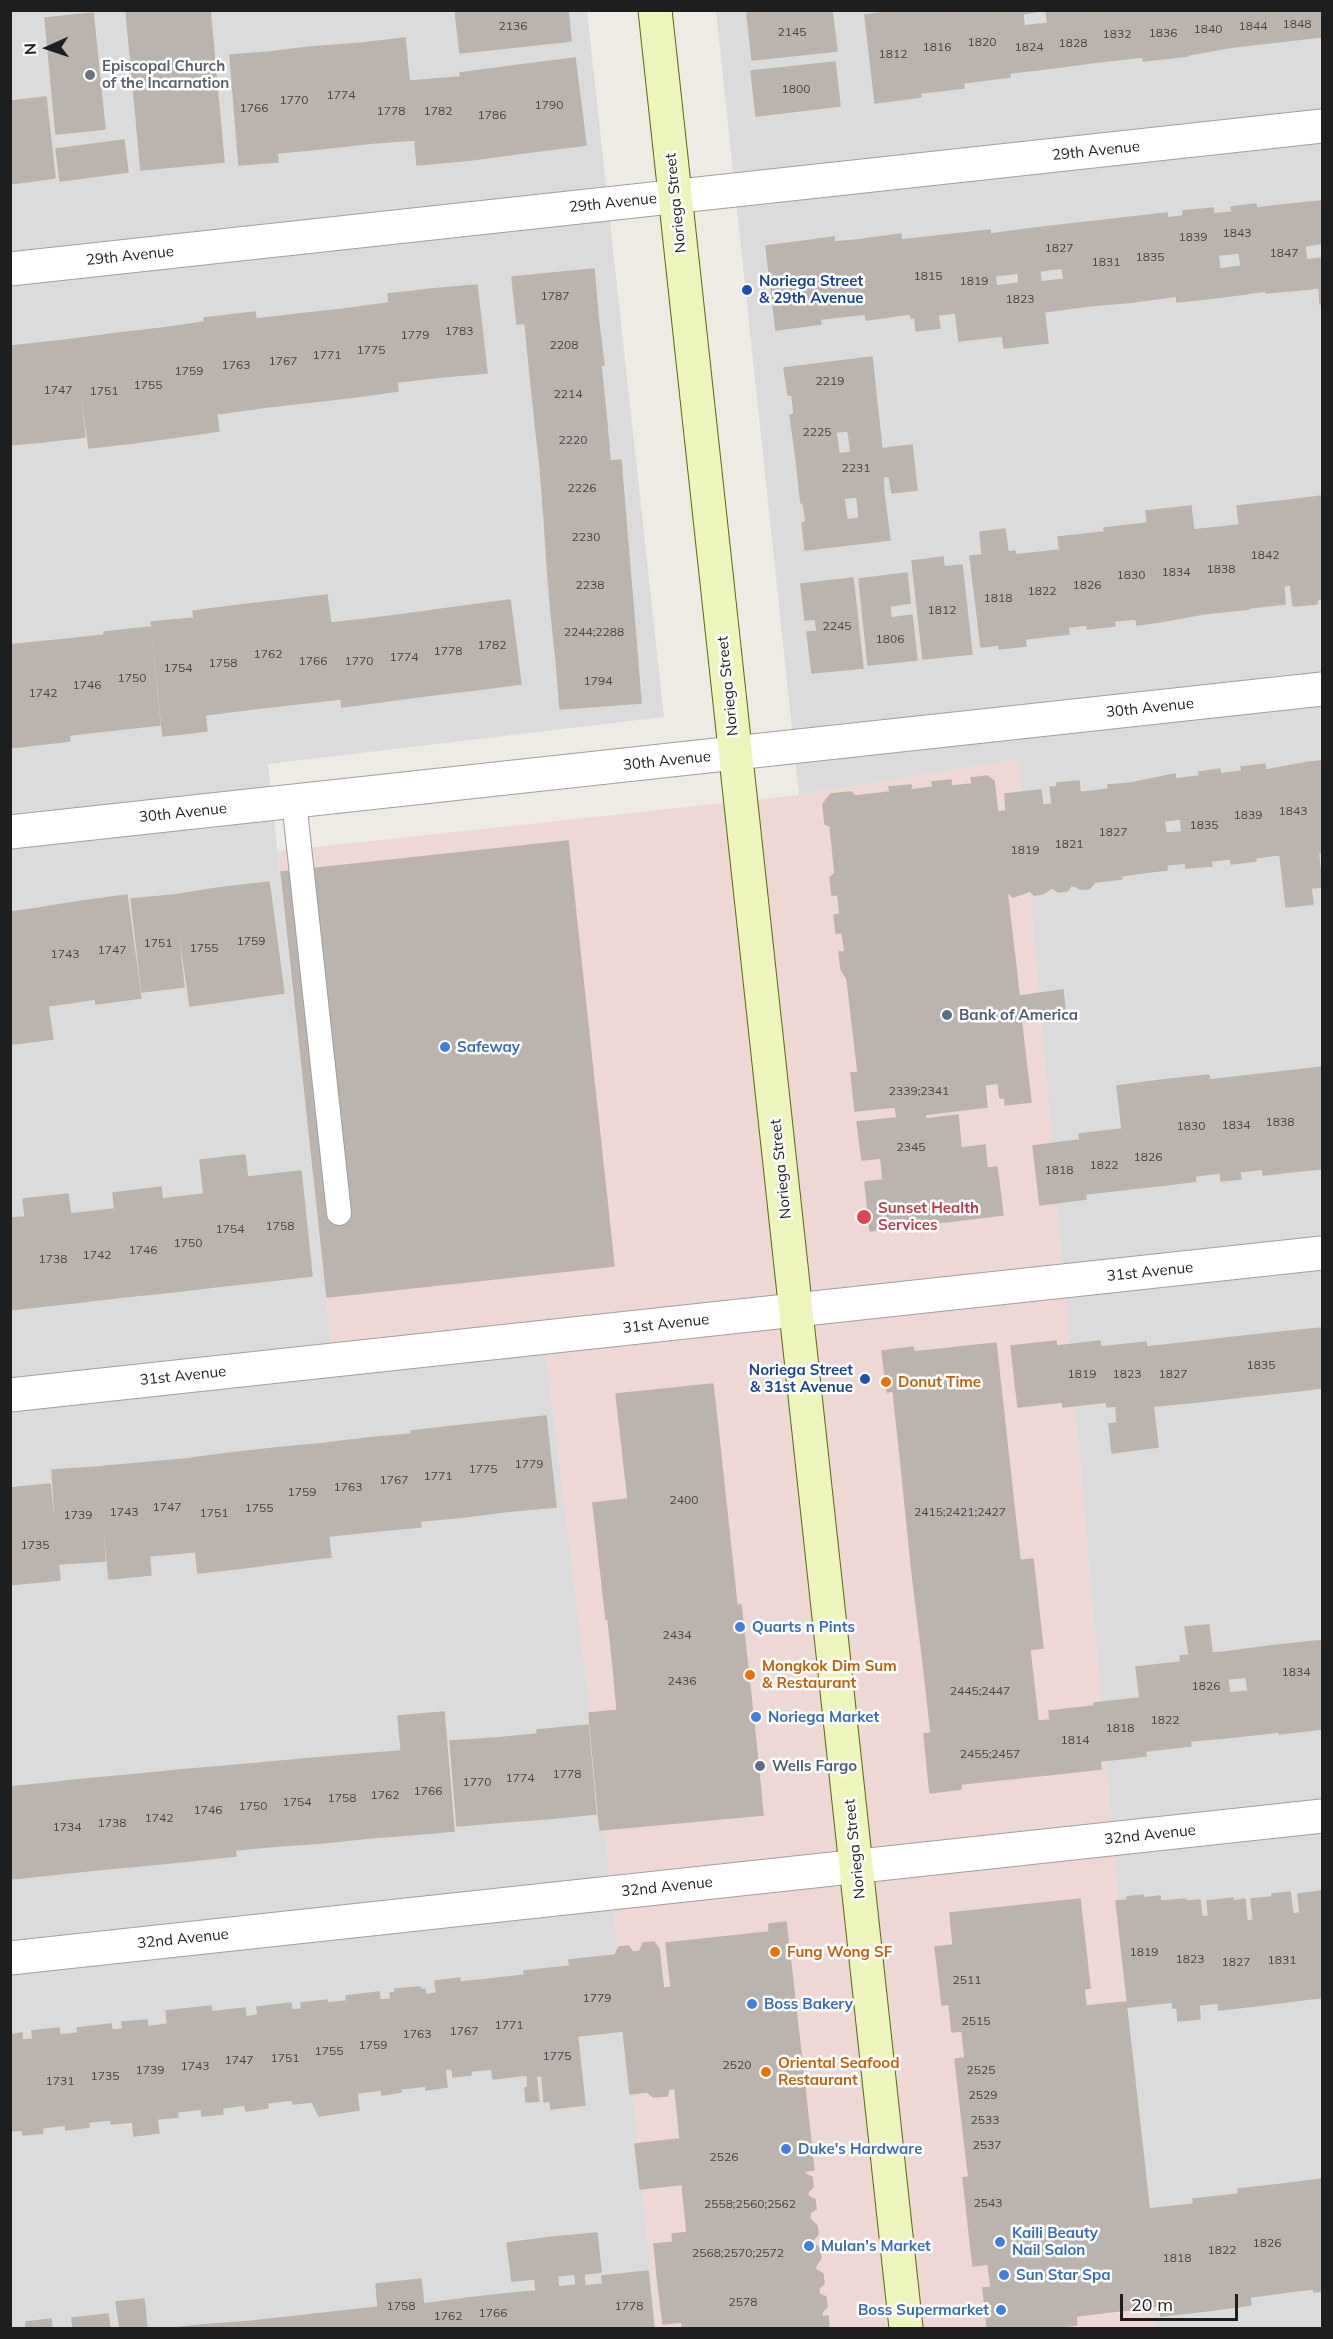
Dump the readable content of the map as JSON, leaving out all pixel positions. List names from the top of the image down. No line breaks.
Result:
{"streets":{"street":["29th Avenue","Noriega Street","30th Avenue","31st Avenue","32nd Avenue"]},"crossings":[["29th Avenue","Noriega Street"],["Noriega Street","30th Avenue"],["Noriega Street","31st Avenue"],["Noriega Street","32nd Avenue"]],"places":["Episcopal Church of the Incarnation","Noriega Street & 29th Avenue","Bank of America","Safeway","Sunset Health Services","Noriega Street & 31st Avenue","Donut Time","Quarts n Pints","Mongkok Dim Sum & Restaurant","Noriega Market","Wells Fargo","Fung Wong SF","Boss Bakery","Oriental Seafood Restaurant","Duke's Hardware","Kaili Beauty Nail Salon","Mulan's Market","Sun Star Spa","Boss Supermarket"],"house_numbers":["1848","2136","1844","1840","2145","1836","1832","1820","1828","1816","1824","1812","1800","1774","1770","1790","1766","1778","1782","1786","1843","1839","1827","1847","1835","1831","1815","1819","1787","1823","1783","1779","2208","1775","1771","1767","1763","1759","2219","1755","1747","1751","2214","2225","2220","2231","2226","2230","1842","1838","1834","1830","2238","1826","1822","1818","1812","2245","2244;2288","1806","1782","1778","1762","1774","1766","1770","1758","1754","1750","1794","1746","1742","1843","1839","1835","1827","1821","1819","1759","1751","1755","1747","1743","2339;2341","1838","1834","1830","2345","1826","1822","1818","1758","1754","1750","1746","1742","1738","1835","1819","1823","1827","1779","1775","1771","1767","1763","1759","2400","1747","1755","1743","2415;2421;2427","1751","1739","1735","2434","1834","2436","1826","2445;2447","1822","1818","1814","2455;2457","1778","1774","1770","1766","1762","1758","1754","1750","1746","1742","1738","1734","1819","1823","1831","1827","2511","1779","2515","1771","1767","1763","1759","1755","1775","1751","1747","2520","1743","1739","2525","1735","1731","2529","2533","2537","2526","2543","2558;2560;2562","1826","1822","2568;2570;2572","1818","2578","1758","1778","1766","1762"],"scale_bar":"20 m","north":"left"}
